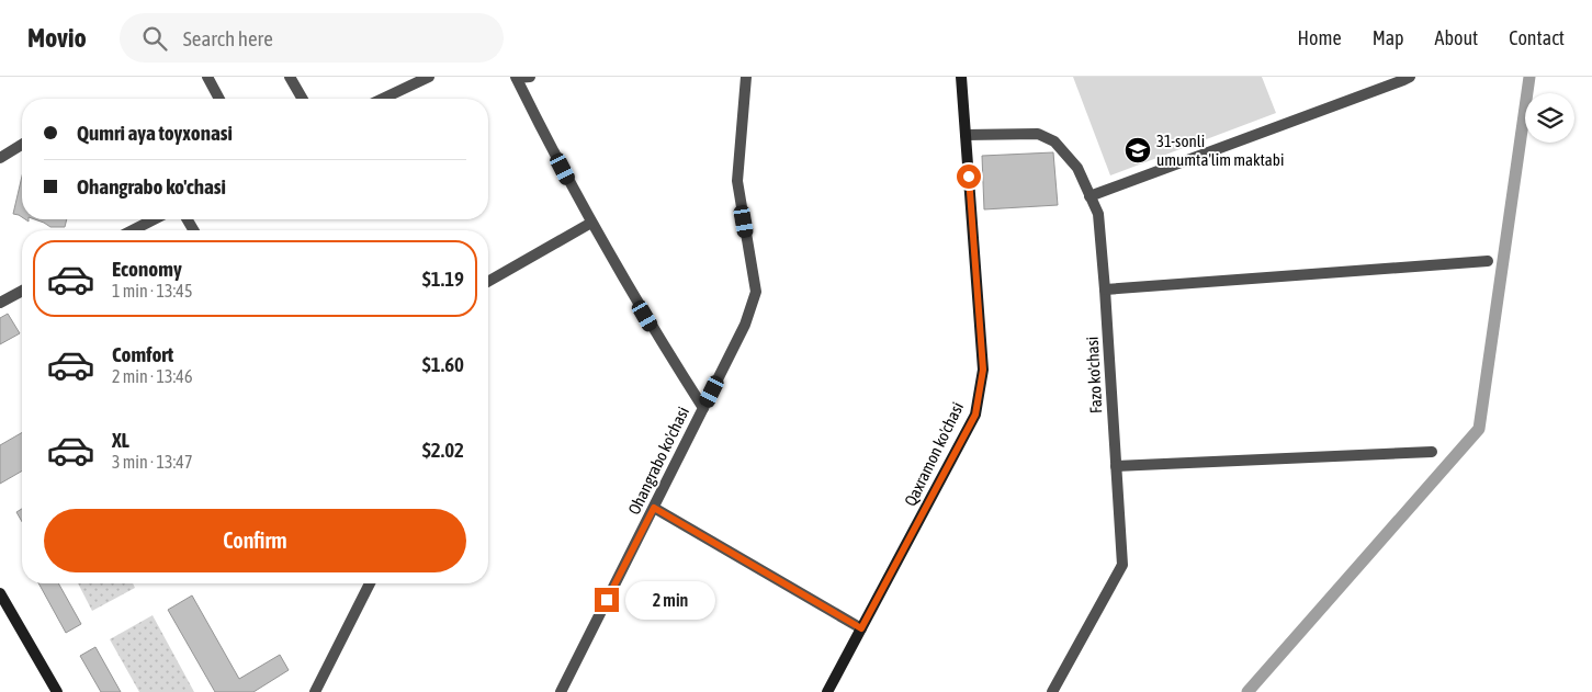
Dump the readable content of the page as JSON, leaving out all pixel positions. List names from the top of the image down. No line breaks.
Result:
{"streets":{"street":["Fazo ko'chasi","Qaxramon ko'chasi","Ohangrabo ko'chasi"]},"crossings":[["Fazo ko'chasi","Qaxramon ko'chasi"]],"places":{"school or university":["31-sonli umumta'lim maktabi"]},"page":{"header":"Movio","search":"Search here","nav":["Home","Map","About","Contact"],"banner":["Qumri aya toyxonasi","Ohangrabo ko'chasi"],"list":[{"name":"Economy","note":"1 min · 13:45","value":"$1.19"},{"name":"Comfort","note":"2 min · 13:46","value":"$1.60"},{"name":"XL","note":"3 min · 13:47","value":"$2.02"}],"buttons":"Confirm","bubble":"2 min"}}
